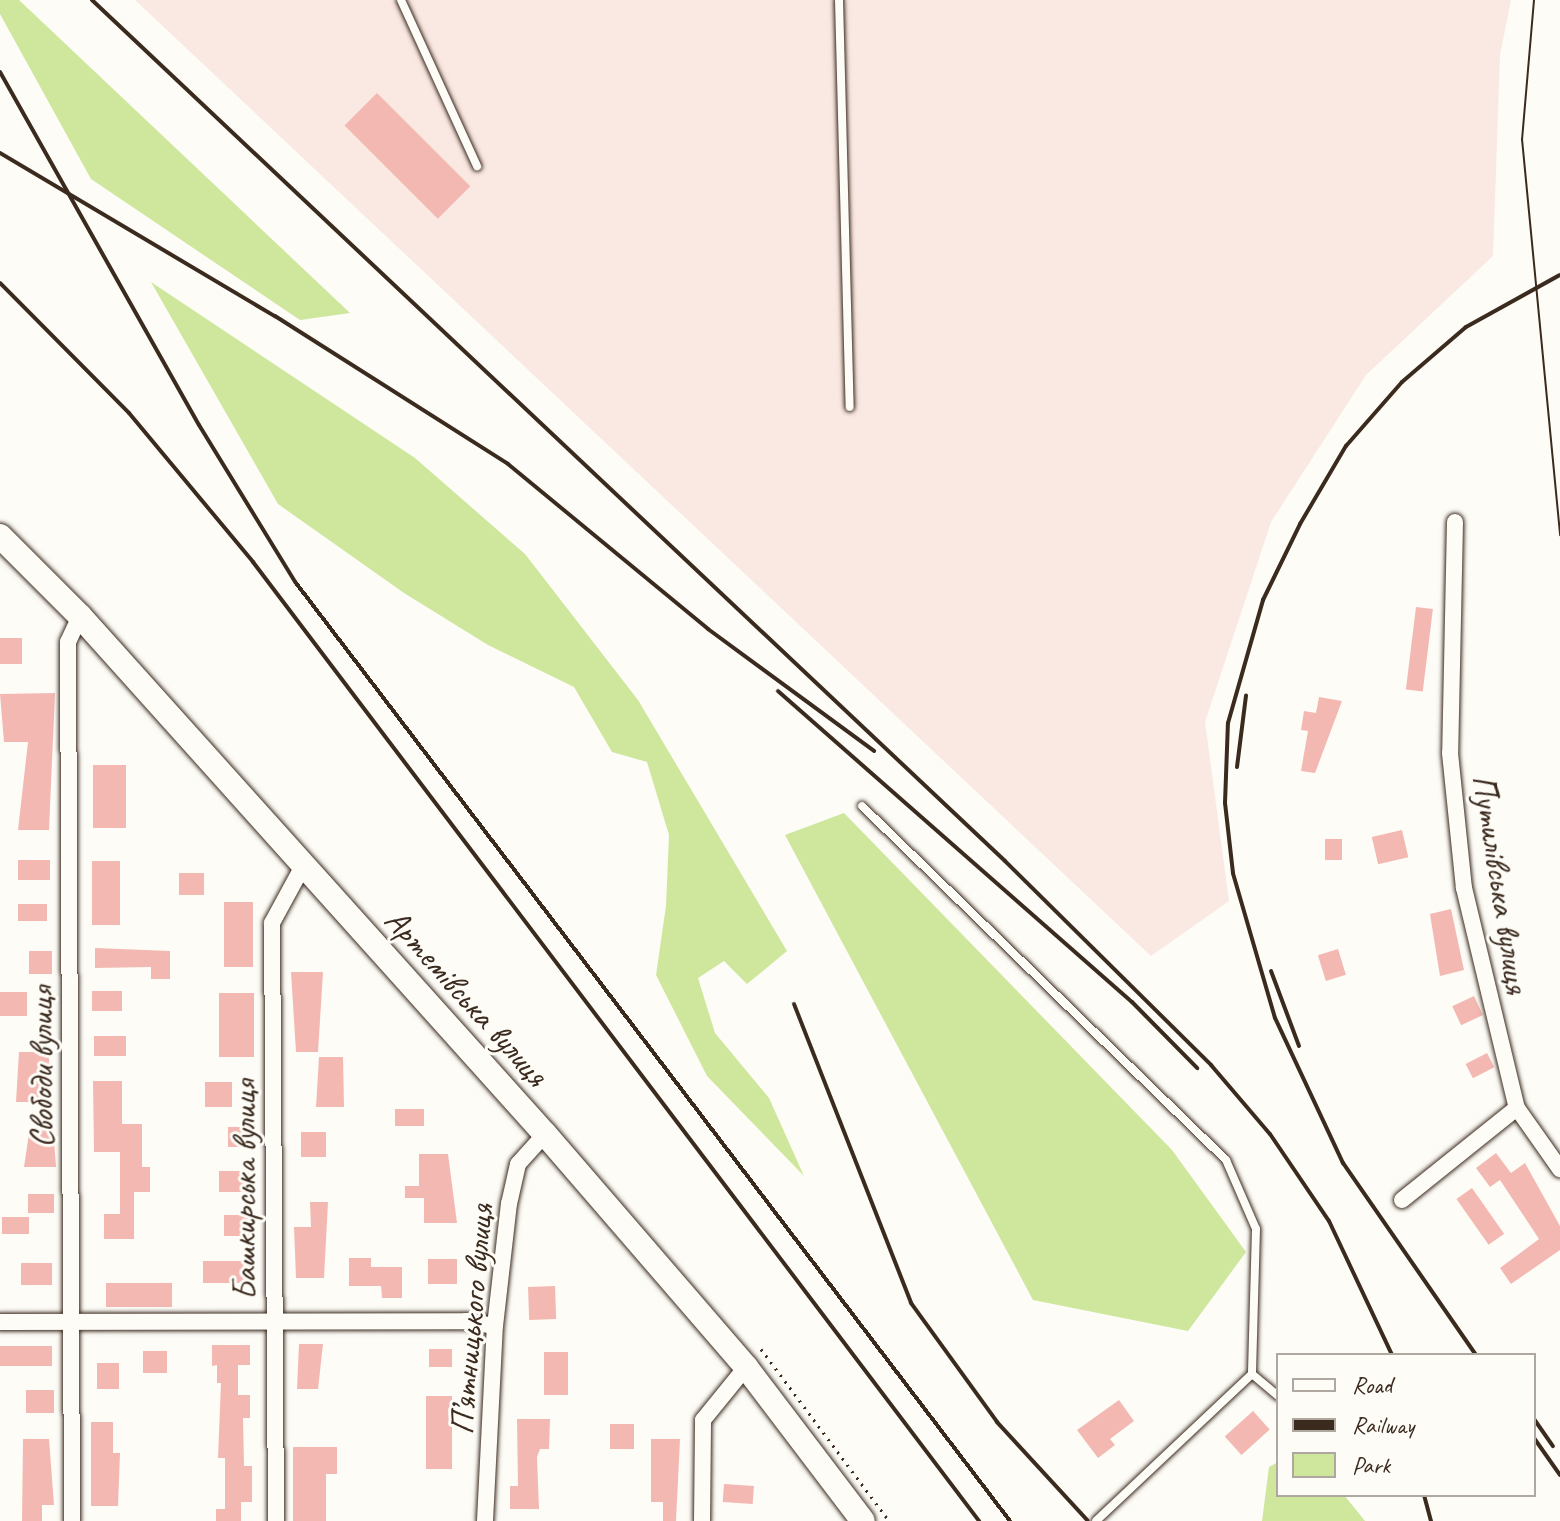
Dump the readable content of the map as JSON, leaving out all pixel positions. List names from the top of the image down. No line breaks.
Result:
{"streets":{"main road":["Артемівська вулиця"],"street":["Путилівська вулиця","Свободи вулиця","Башкирська вулиця","П’ятницького вулиця"]},"crossings":[["Артемівська вулиця","Свободи вулиця"],["Артемівська вулиця","Башкирська вулиця"],["Артемівська вулиця","П’ятницького вулиця"]],"legend":["Road","Railway","Park"]}
